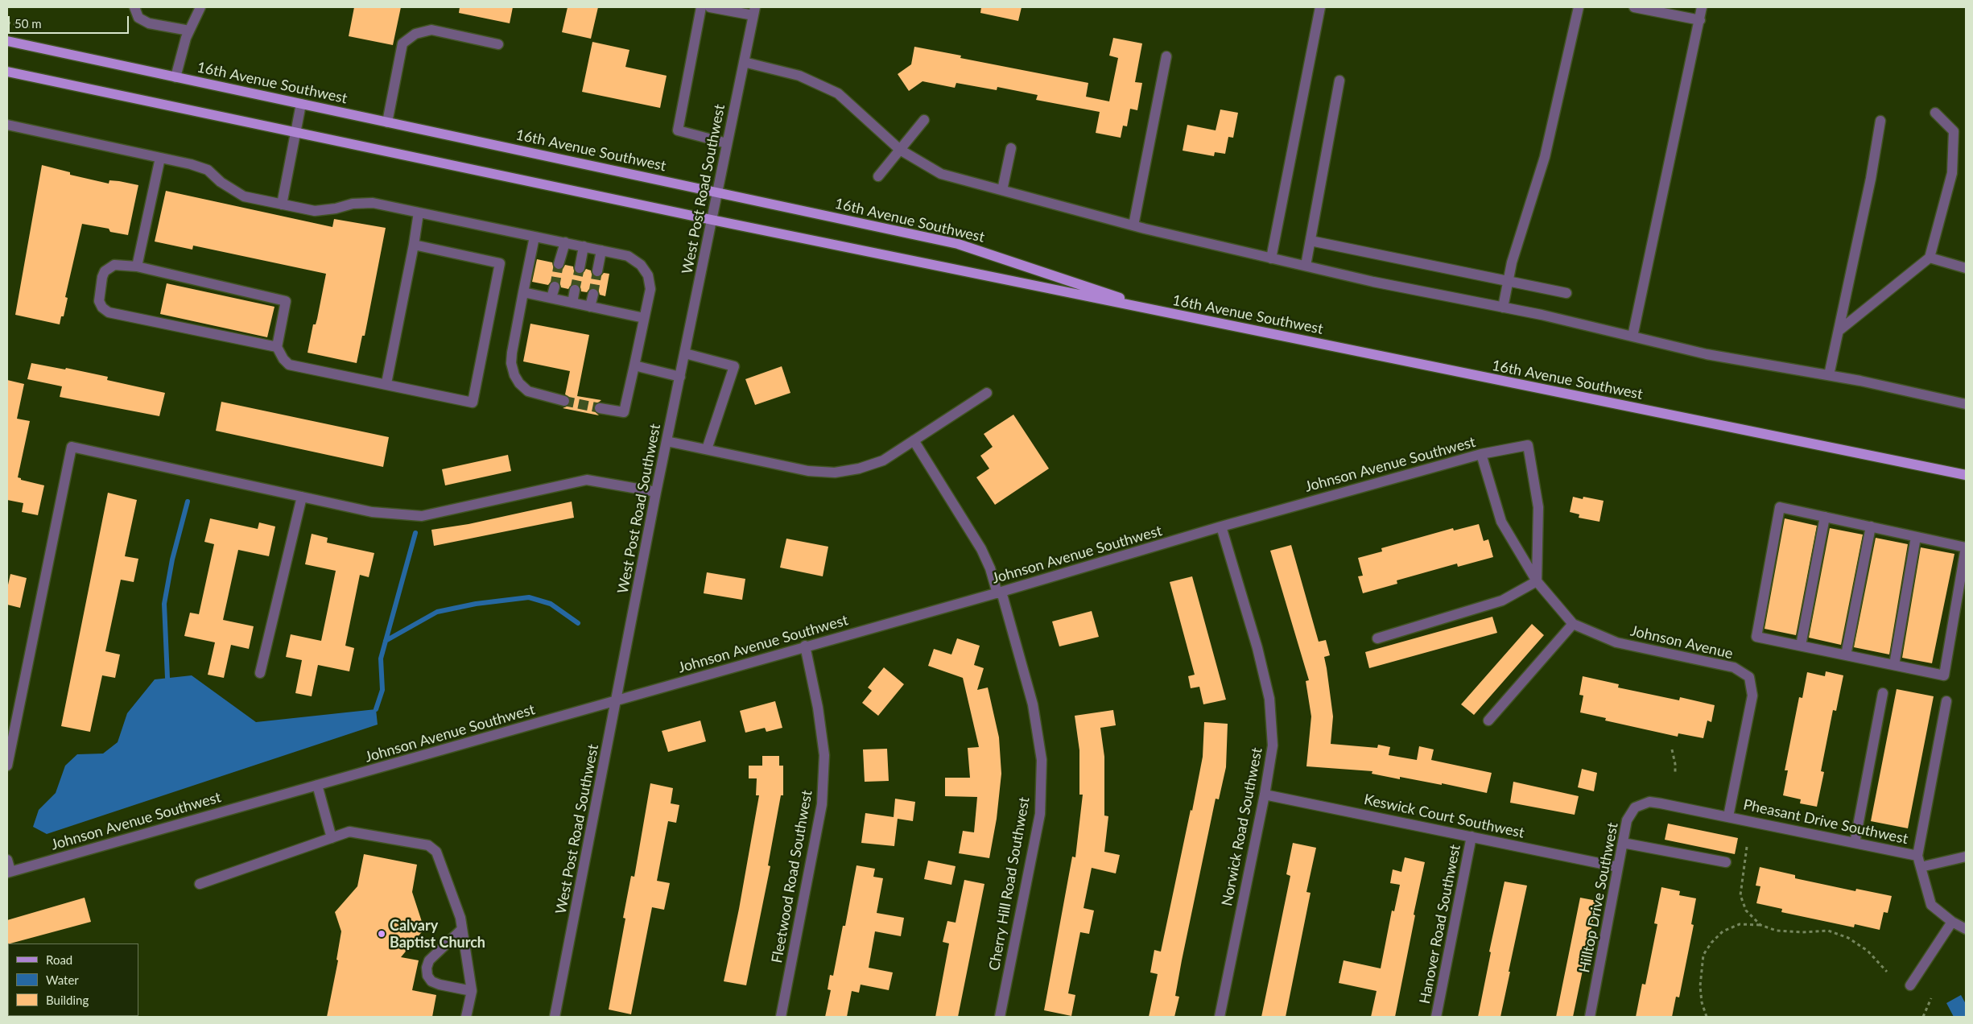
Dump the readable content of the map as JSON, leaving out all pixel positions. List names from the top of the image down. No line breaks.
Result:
{"streets":{"main road":["16th Avenue Southwest"],"street":["West Post Road Southwest","Johnson Avenue Southwest","Johnson Avenue","Keswick Court Southwest","Pheasant Drive Southwest","Norwick Road Southwest","Fleetwood Road Southwest","Cherry Hill Road Southwest","Hilltop Drive Southwest","Hanover Road Southwest"]},"crossings":[["16th Avenue Southwest","West Post Road Southwest"],["West Post Road Southwest","Johnson Avenue Southwest"],["Johnson Avenue Southwest","Johnson Avenue"],["Johnson Avenue Southwest","Norwick Road Southwest"],["Johnson Avenue Southwest","Fleetwood Road Southwest"],["Johnson Avenue Southwest","Cherry Hill Road Southwest"],["Johnson Avenue","Pheasant Drive Southwest"],["Johnson Avenue","Hilltop Drive Southwest"],["Keswick Court Southwest","Norwick Road Southwest"],["Keswick Court Southwest","Hilltop Drive Southwest"],["Keswick Court Southwest","Hanover Road Southwest"],["Pheasant Drive Southwest","Hilltop Drive Southwest"]],"places":["Calvary Baptist Church"],"legend":["Road","Water","Building"],"scale_bar":"50 m"}
